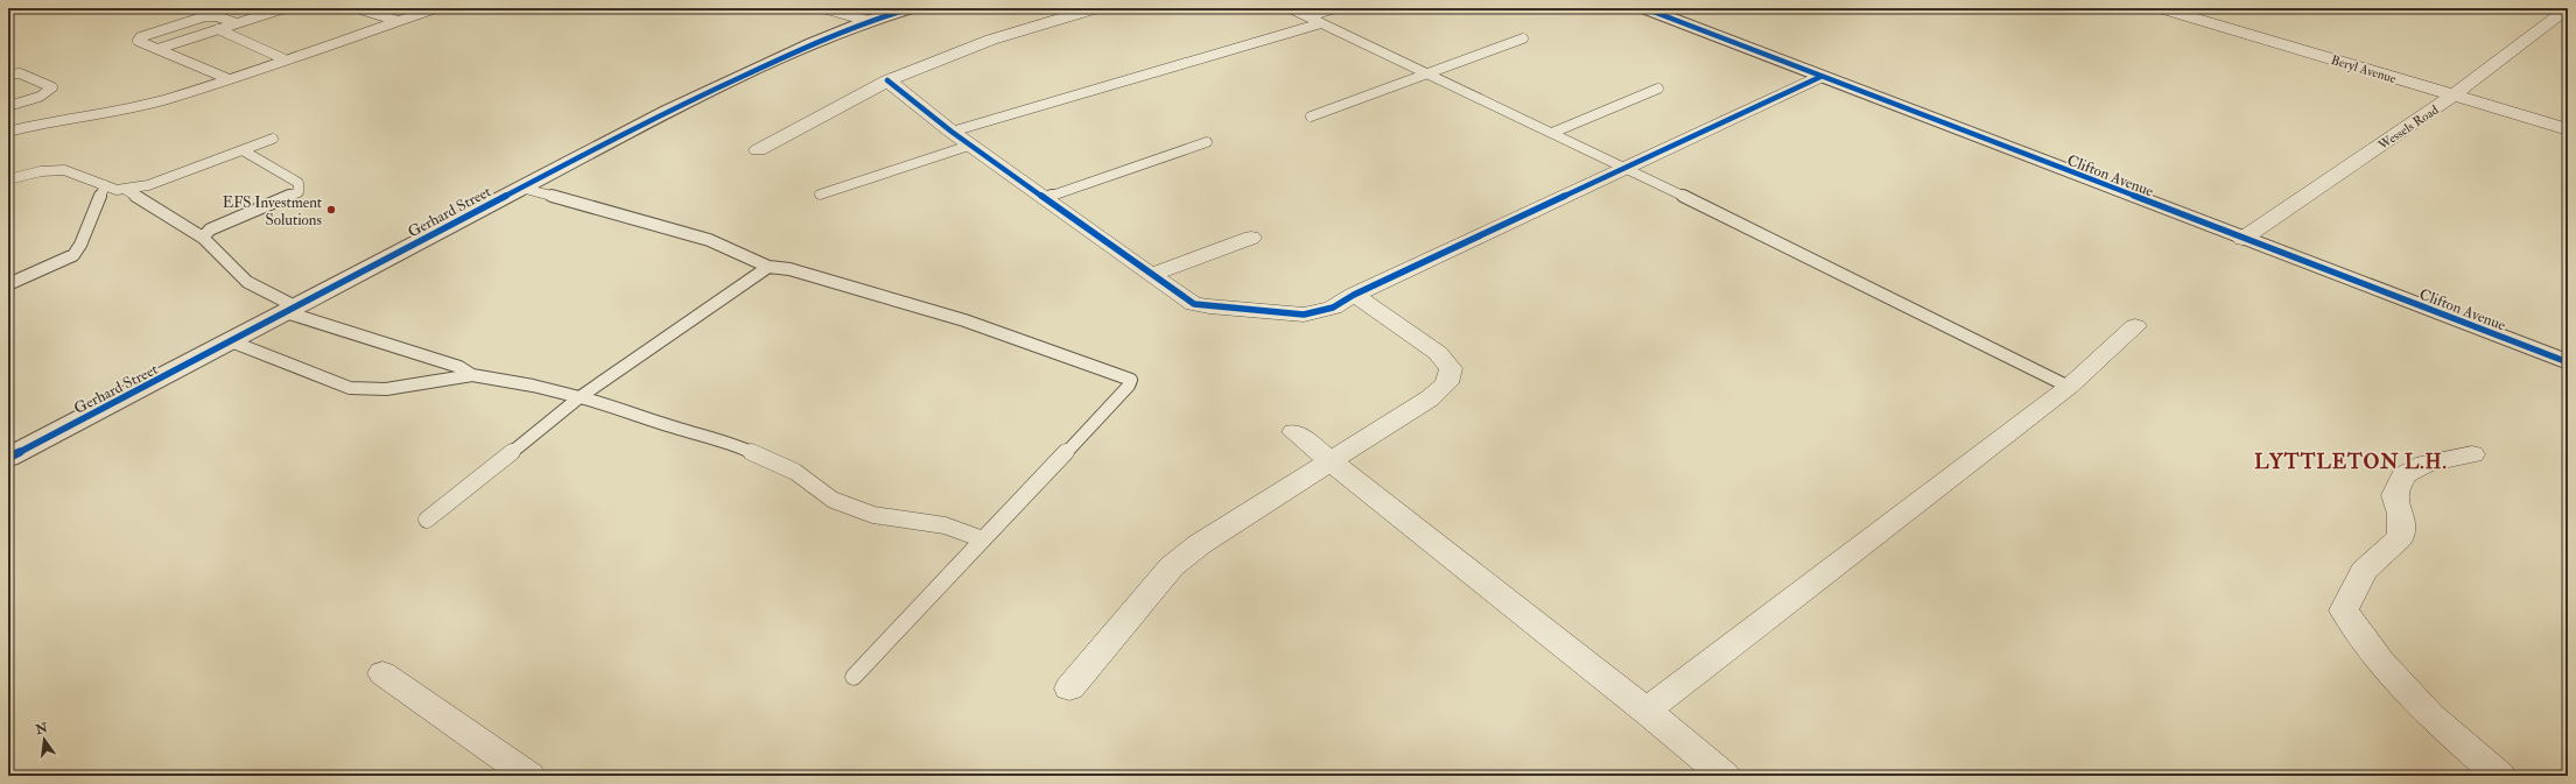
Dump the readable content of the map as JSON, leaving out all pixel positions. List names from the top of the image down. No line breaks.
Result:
{"streets":{"street":["Beryl Avenue","Wessels Road","Clifton Avenue","Gerhard Street"]},"crossings":[["Beryl Avenue","Wessels Road"],["Wessels Road","Clifton Avenue"]],"districts":["LYTTLETON L.H."],"places":["EFS Investment Solutions"],"north":"top"}
